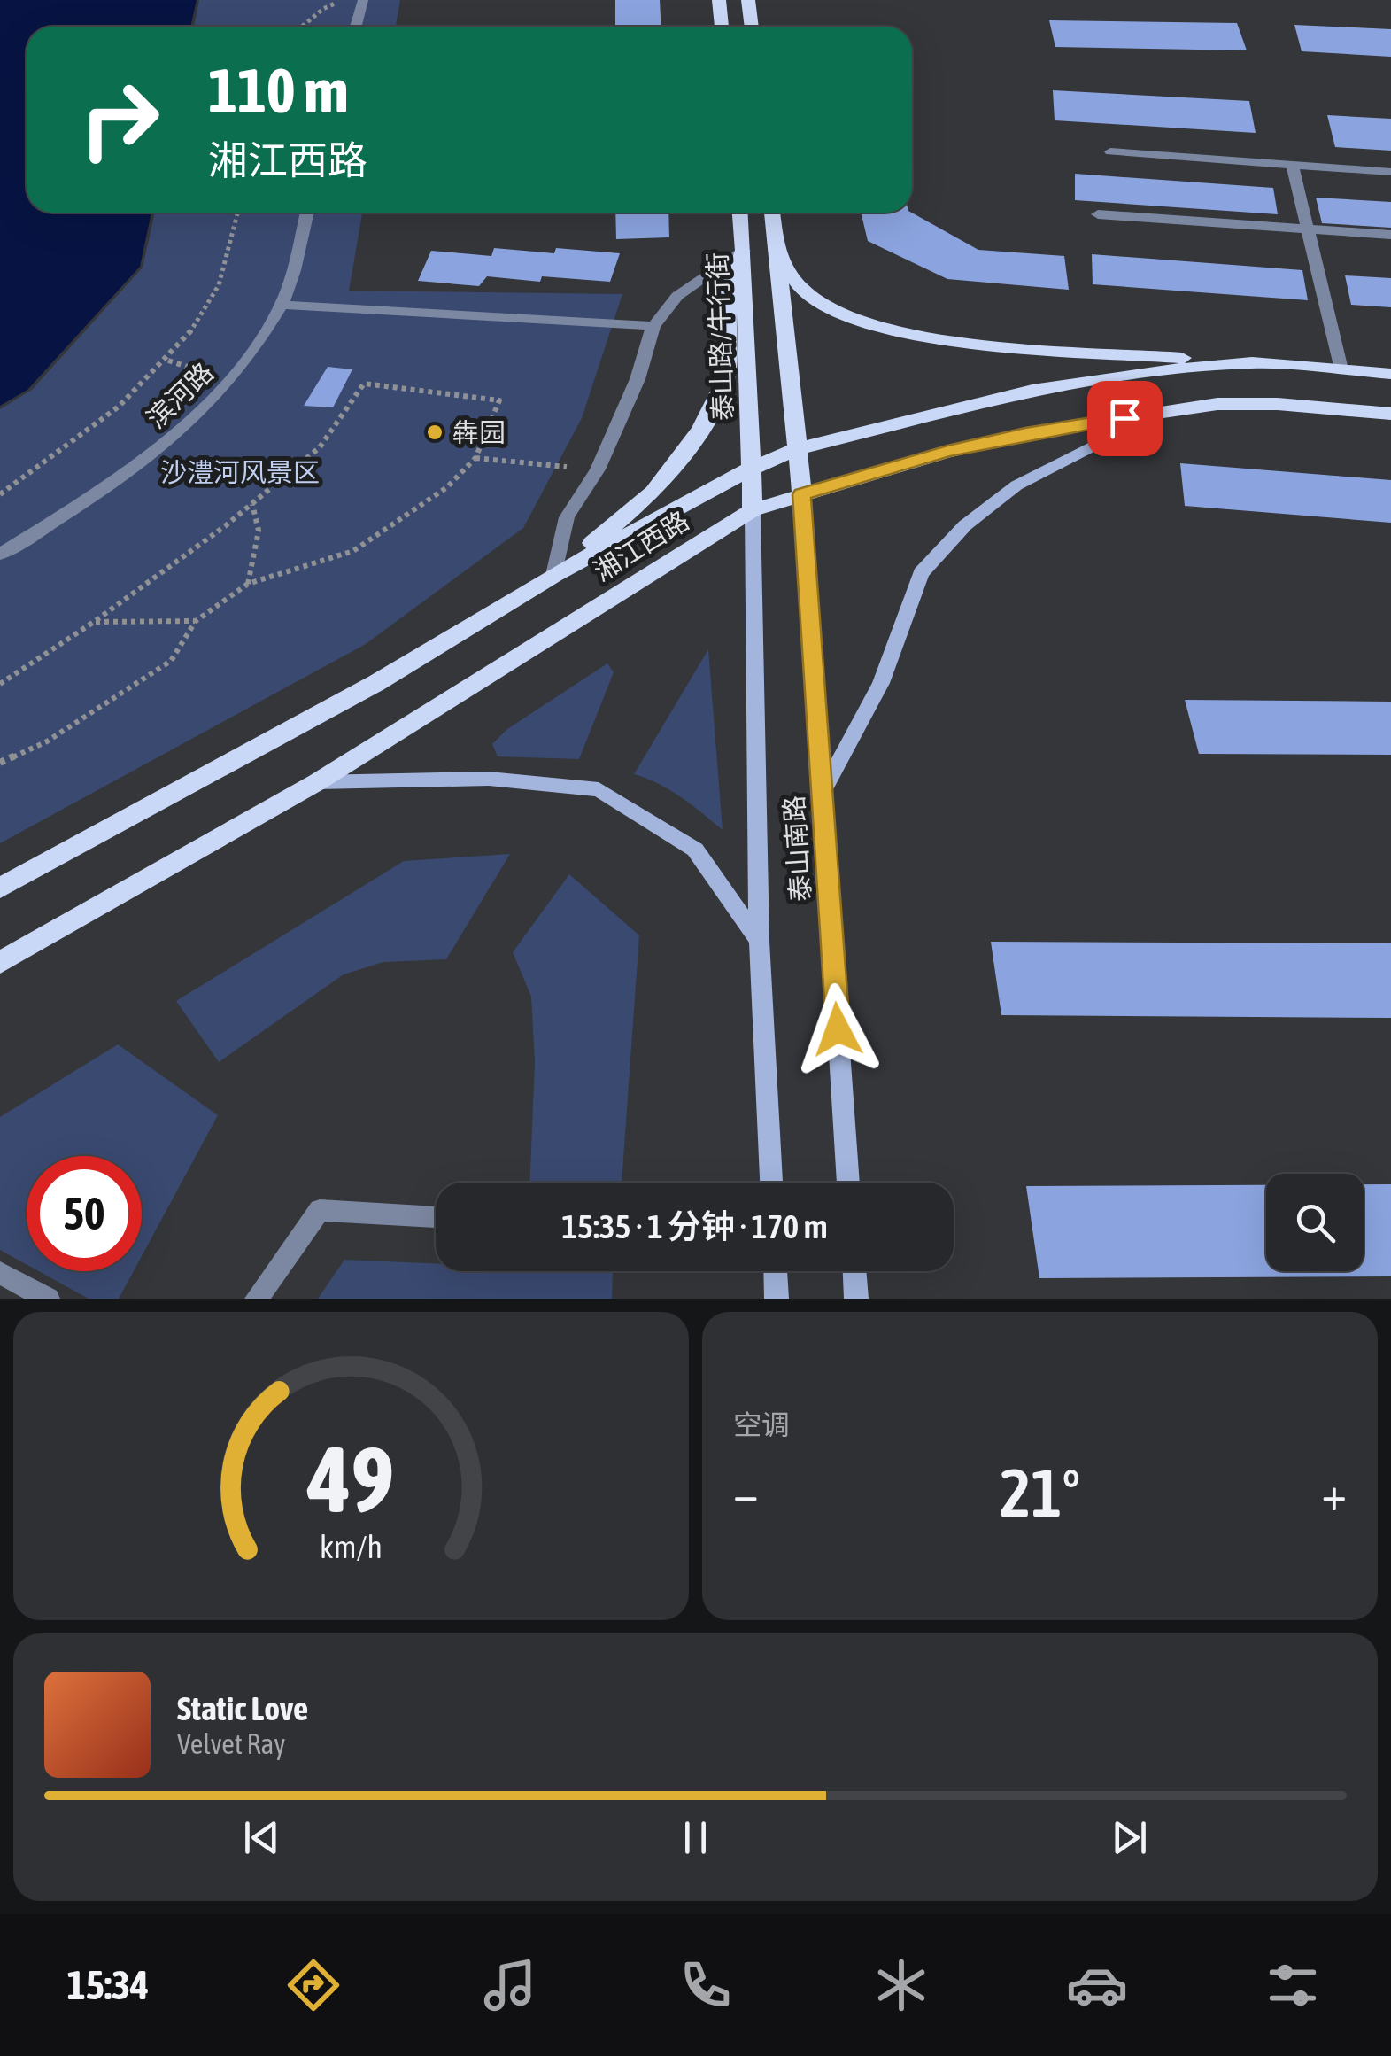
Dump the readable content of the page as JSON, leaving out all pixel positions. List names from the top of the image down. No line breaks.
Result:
{"streets":{"main road":["泰山路/牛行街","湘江西路","泰山南路"],"street":["滨河路"]},"crossings":[["泰山路/牛行街","湘江西路"],["泰山路/牛行街","泰山南路"],["湘江西路","泰山南路"]],"parks":["沙澧河风景区"],"places":["犇园"],"page":{"turn":["110 m","湘江西路"],"limit":"50","trip":"15:35 · 1 分钟 · 170 m","tile":"空调","heat":["−","21°","+"],"song":["Static Love","Velvet Ray"],"tabs":"15:34","gauge":["49","km/h"]}}
